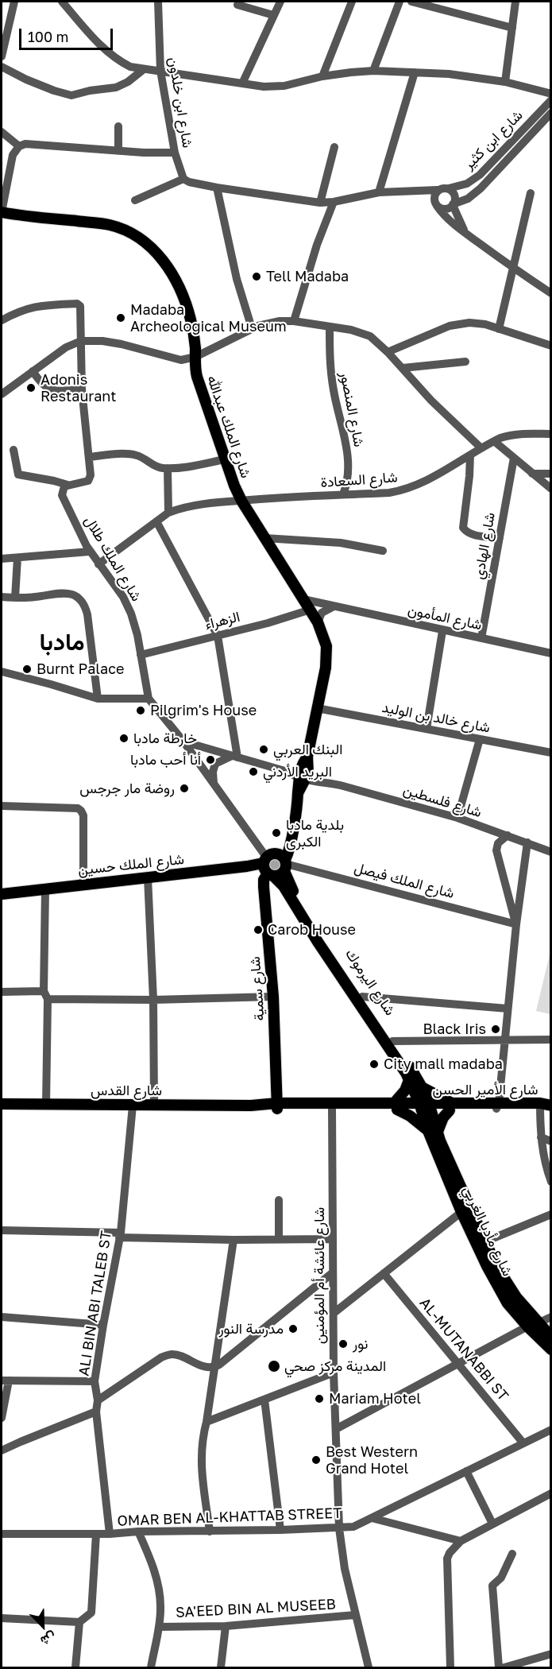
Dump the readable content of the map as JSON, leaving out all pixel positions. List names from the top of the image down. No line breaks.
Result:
{"streets":{"main road":["شارع الملك عبدالله","شارع الملك حسين","شارع اليرموك","شارع سمية","شارع الأمير الحسن","شارع القدس","شارع مأدبا الغربي"],"street":["شارع ابن خلدون","شارع ابن كثير","شارع المنصور","شارع السعادة","شارع الهادي","شارع الملك طلال","شارع المأمون","الزهراء","شارع خالد بن الوليد","شارع فلسطين","شارع الملك فيصل","شارع عائشة أم المؤمنين","ALI BIN ABI TALEB ST","AL-MUTANABBI ST","OMAR BEN AL-KHATTAB STREET","SA'EED BIN AL MUSEEB"]},"crossings":[["شارع المنصور","شارع السعادة"],["شارع الملك عبدالله","شارع السعادة"],["شارع الملك عبدالله","شارع المأمون"],["شارع الملك عبدالله","الزهراء"],["شارع الملك عبدالله","شارع خالد بن الوليد"],["شارع الملك عبدالله","شارع فلسطين"],["شارع الهادي","شارع المأمون"],["شارع الملك طلال","الزهراء"],["شارع الملك طلال","شارع فلسطين"],["شارع الملك طلال","شارع الملك حسين"],["شارع الملك طلال","شارع اليرموك"],["شارع الملك طلال","شارع سمية"],["شارع الملك حسين","شارع اليرموك"],["شارع الملك حسين","شارع سمية"],["شارع الملك فيصل","شارع اليرموك"],["شارع اليرموك","شارع سمية"],["شارع اليرموك","شارع الأمير الحسن"],["شارع اليرموك","شارع القدس"],["شارع اليرموك","شارع مأدبا الغربي"],["شارع سمية","شارع القدس"],["شارع الأمير الحسن","شارع القدس"],["شارع الأمير الحسن","شارع مأدبا الغربي"],["شارع القدس","شارع مأدبا الغربي"],["شارع القدس","شارع عائشة أم المؤمنين"],["شارع القدس","ALI BIN ABI TALEB ST"],["شارع عائشة أم المؤمنين","OMAR BEN AL-KHATTAB STREET"],["شارع عائشة أم المؤمنين","SA'EED BIN AL MUSEEB"],["ALI BIN ABI TALEB ST","OMAR BEN AL-KHATTAB STREET"],["AL-MUTANABBI ST","OMAR BEN AL-KHATTAB STREET"]],"districts":["مادبا"],"places":["Tell Madaba","Madaba Archeological Museum","Adonis Restaurant","Burnt Palace","Pilgrim's House","خارطة مادبا","البنك العربي","أنا أحب مادبا","البريد الأردني","روضة مار جرجس","بلدية مادبا الكبرى","Carob House","Black Iris","City mall madaba","مدرسة النور","نور","المدينة مركز صحي","Mariam Hotel","Best Western Grand Hotel"],"scale_bar":"100 m","north":"bottom right"}
